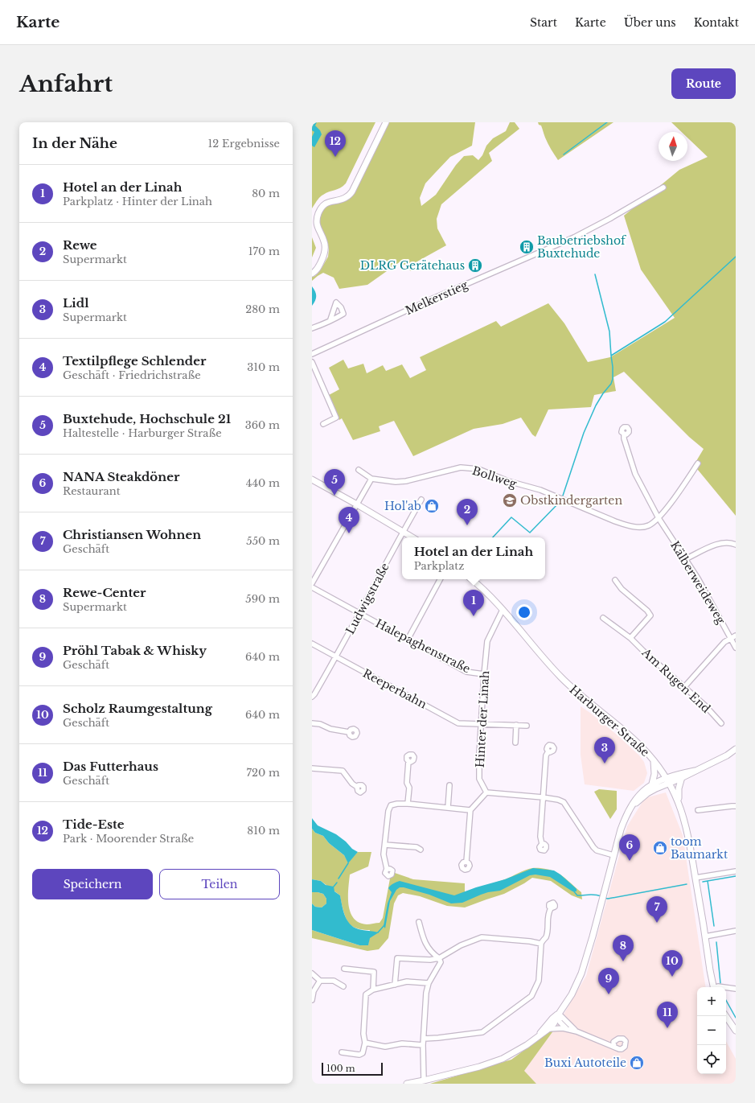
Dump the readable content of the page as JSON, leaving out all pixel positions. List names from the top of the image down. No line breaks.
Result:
{"streets":{"street":["Melkerstieg","Bollweg","Kälberweideweg","Ludwigstraße","Halepaghenstraße","Am Rugen End","Reeperbahn","Hinter der Linah","Harburger Straße"]},"crossings":[["Bollweg","Kälberweideweg"],["Ludwigstraße","Halepaghenstraße"],["Ludwigstraße","Reeperbahn"],["Halepaghenstraße","Hinter der Linah"],["Reeperbahn","Hinter der Linah"],["Hinter der Linah","Harburger Straße"]],"places":{"building":["Baubetriebshof Buxtehude","DLRG Gerätehaus"],"school or university":["Obstkindergarten"],"shop":["Hol'ab","toom Baumarkt","Buxi Autoteile"]},"scale_bar":"100 m","north":"top","page":{"header":"Karte","nav":["Start","Karte","Über uns","Kontakt"],"buttons":["Route",["Speichern","Teilen"]],"title":"Anfahrt","heading":["In der Nähe","12 Ergebnisse"],"pins":["12","5","2","4","1","3","6","7","8","10","9","11"],"list":[{"mark":"1","name":"Hotel an der Linah","note":"Parkplatz · Hinter der Linah","value":"80 m"},{"mark":"2","name":"Rewe","note":"Supermarkt","value":"170 m"},{"mark":"3","name":"Lidl","note":"Supermarkt","value":"280 m"},{"mark":"4","name":"Textilpflege Schlender","note":"Geschäft · Friedrichstraße","value":"310 m"},{"mark":"5","name":"Buxtehude, Hochschule 21","note":"Haltestelle · Harburger Straße","value":"360 m"},{"mark":"6","name":"NANA Steakdöner","note":"Restaurant","value":"440 m"},{"mark":"7","name":"Christiansen Wohnen","note":"Geschäft","value":"550 m"},{"mark":"8","name":"Rewe-Center","note":"Supermarkt","value":"590 m"},{"mark":"9","name":"Pröhl Tabak & Whisky","note":"Geschäft","value":"640 m"},{"mark":"10","name":"Scholz Raumgestaltung","note":"Geschäft","value":"640 m"},{"mark":"11","name":"Das Futterhaus","note":"Geschäft","value":"720 m"},{"mark":"12","name":"Tide-Este","note":"Park · Moorender Straße","value":"810 m"}],"popup":["Hotel an der Linah","Parkplatz"],"map_buttons":["+","−"],"scale":"100 m"}}
